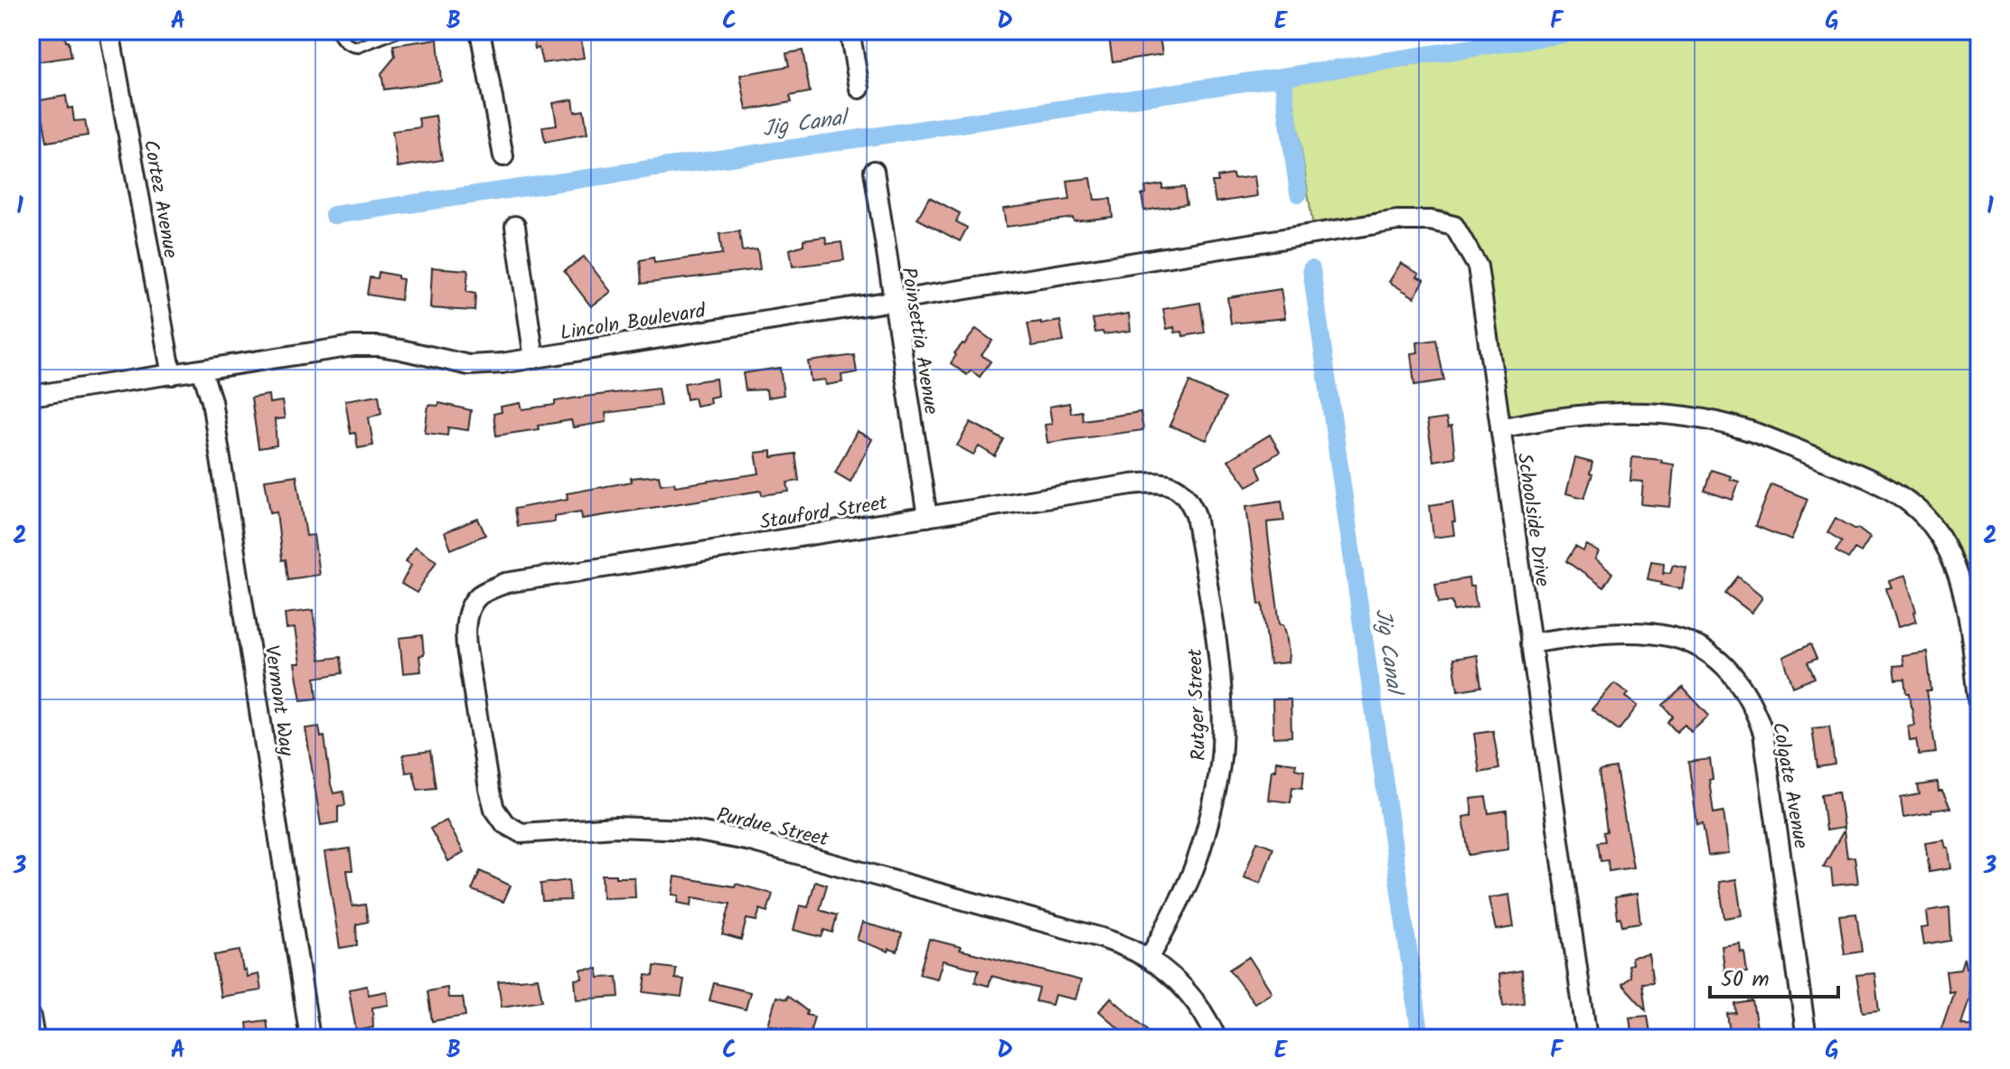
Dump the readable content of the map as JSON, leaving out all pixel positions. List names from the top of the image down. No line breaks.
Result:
{"streets":{"street":["Cortez Avenue","Lincoln Boulevard","Poinsettia Avenue","Stauford Street","Schoolside Drive","Vermont Way","Rutger Street","Colgate Avenue","Purdue Street"]},"crossings":[["Cortez Avenue","Lincoln Boulevard"],["Lincoln Boulevard","Poinsettia Avenue"],["Lincoln Boulevard","Schoolside Drive"],["Lincoln Boulevard","Vermont Way"],["Poinsettia Avenue","Stauford Street"],["Stauford Street","Rutger Street"],["Stauford Street","Purdue Street"],["Schoolside Drive","Colgate Avenue"],["Rutger Street","Purdue Street"]],"water":["Jig Canal"],"scale_bar":"50 m","grid":{"columns":["A","B","C","D","E","F","G"],"rows":["1","2","3"]}}
